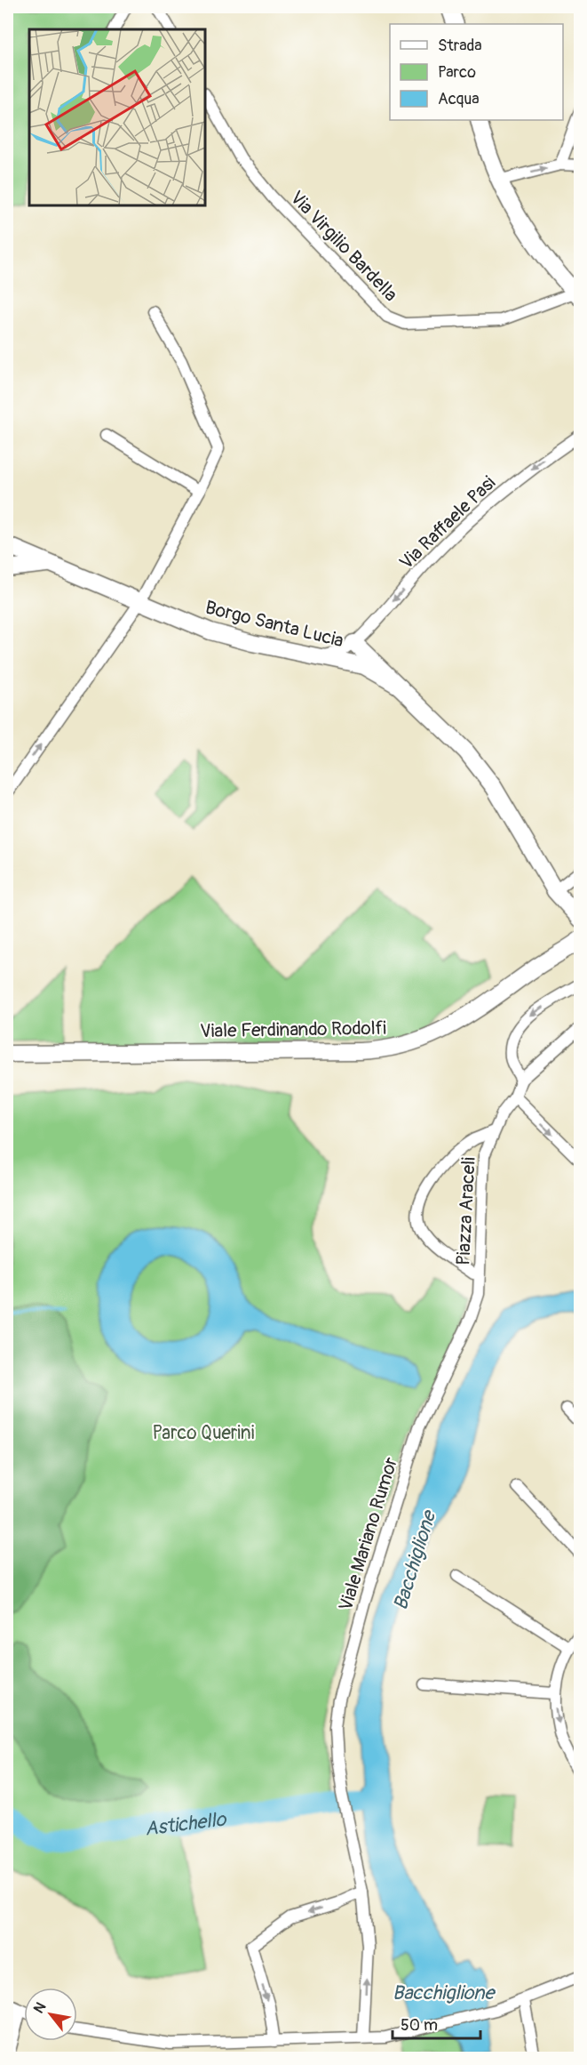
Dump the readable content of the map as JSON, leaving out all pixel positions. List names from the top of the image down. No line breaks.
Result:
{"streets":{"main road":["Borgo Santa Lucia","Viale Ferdinando Rodolfi"],"street":["Via Virgilio Bardella","Via Raffaele Pasi","Piazza Araceli","Viale Mariano Rumor"]},"crossings":[["Via Raffaele Pasi","Borgo Santa Lucia"],["Piazza Araceli","Viale Mariano Rumor"]],"one_way":["Via Raffaele Pasi"],"water":["Bacchiglione","Astichello"],"parks":["Parco Querini"],"legend":["Strada","Parco","Acqua"],"scale_bar":"50 m","north":"top left"}
